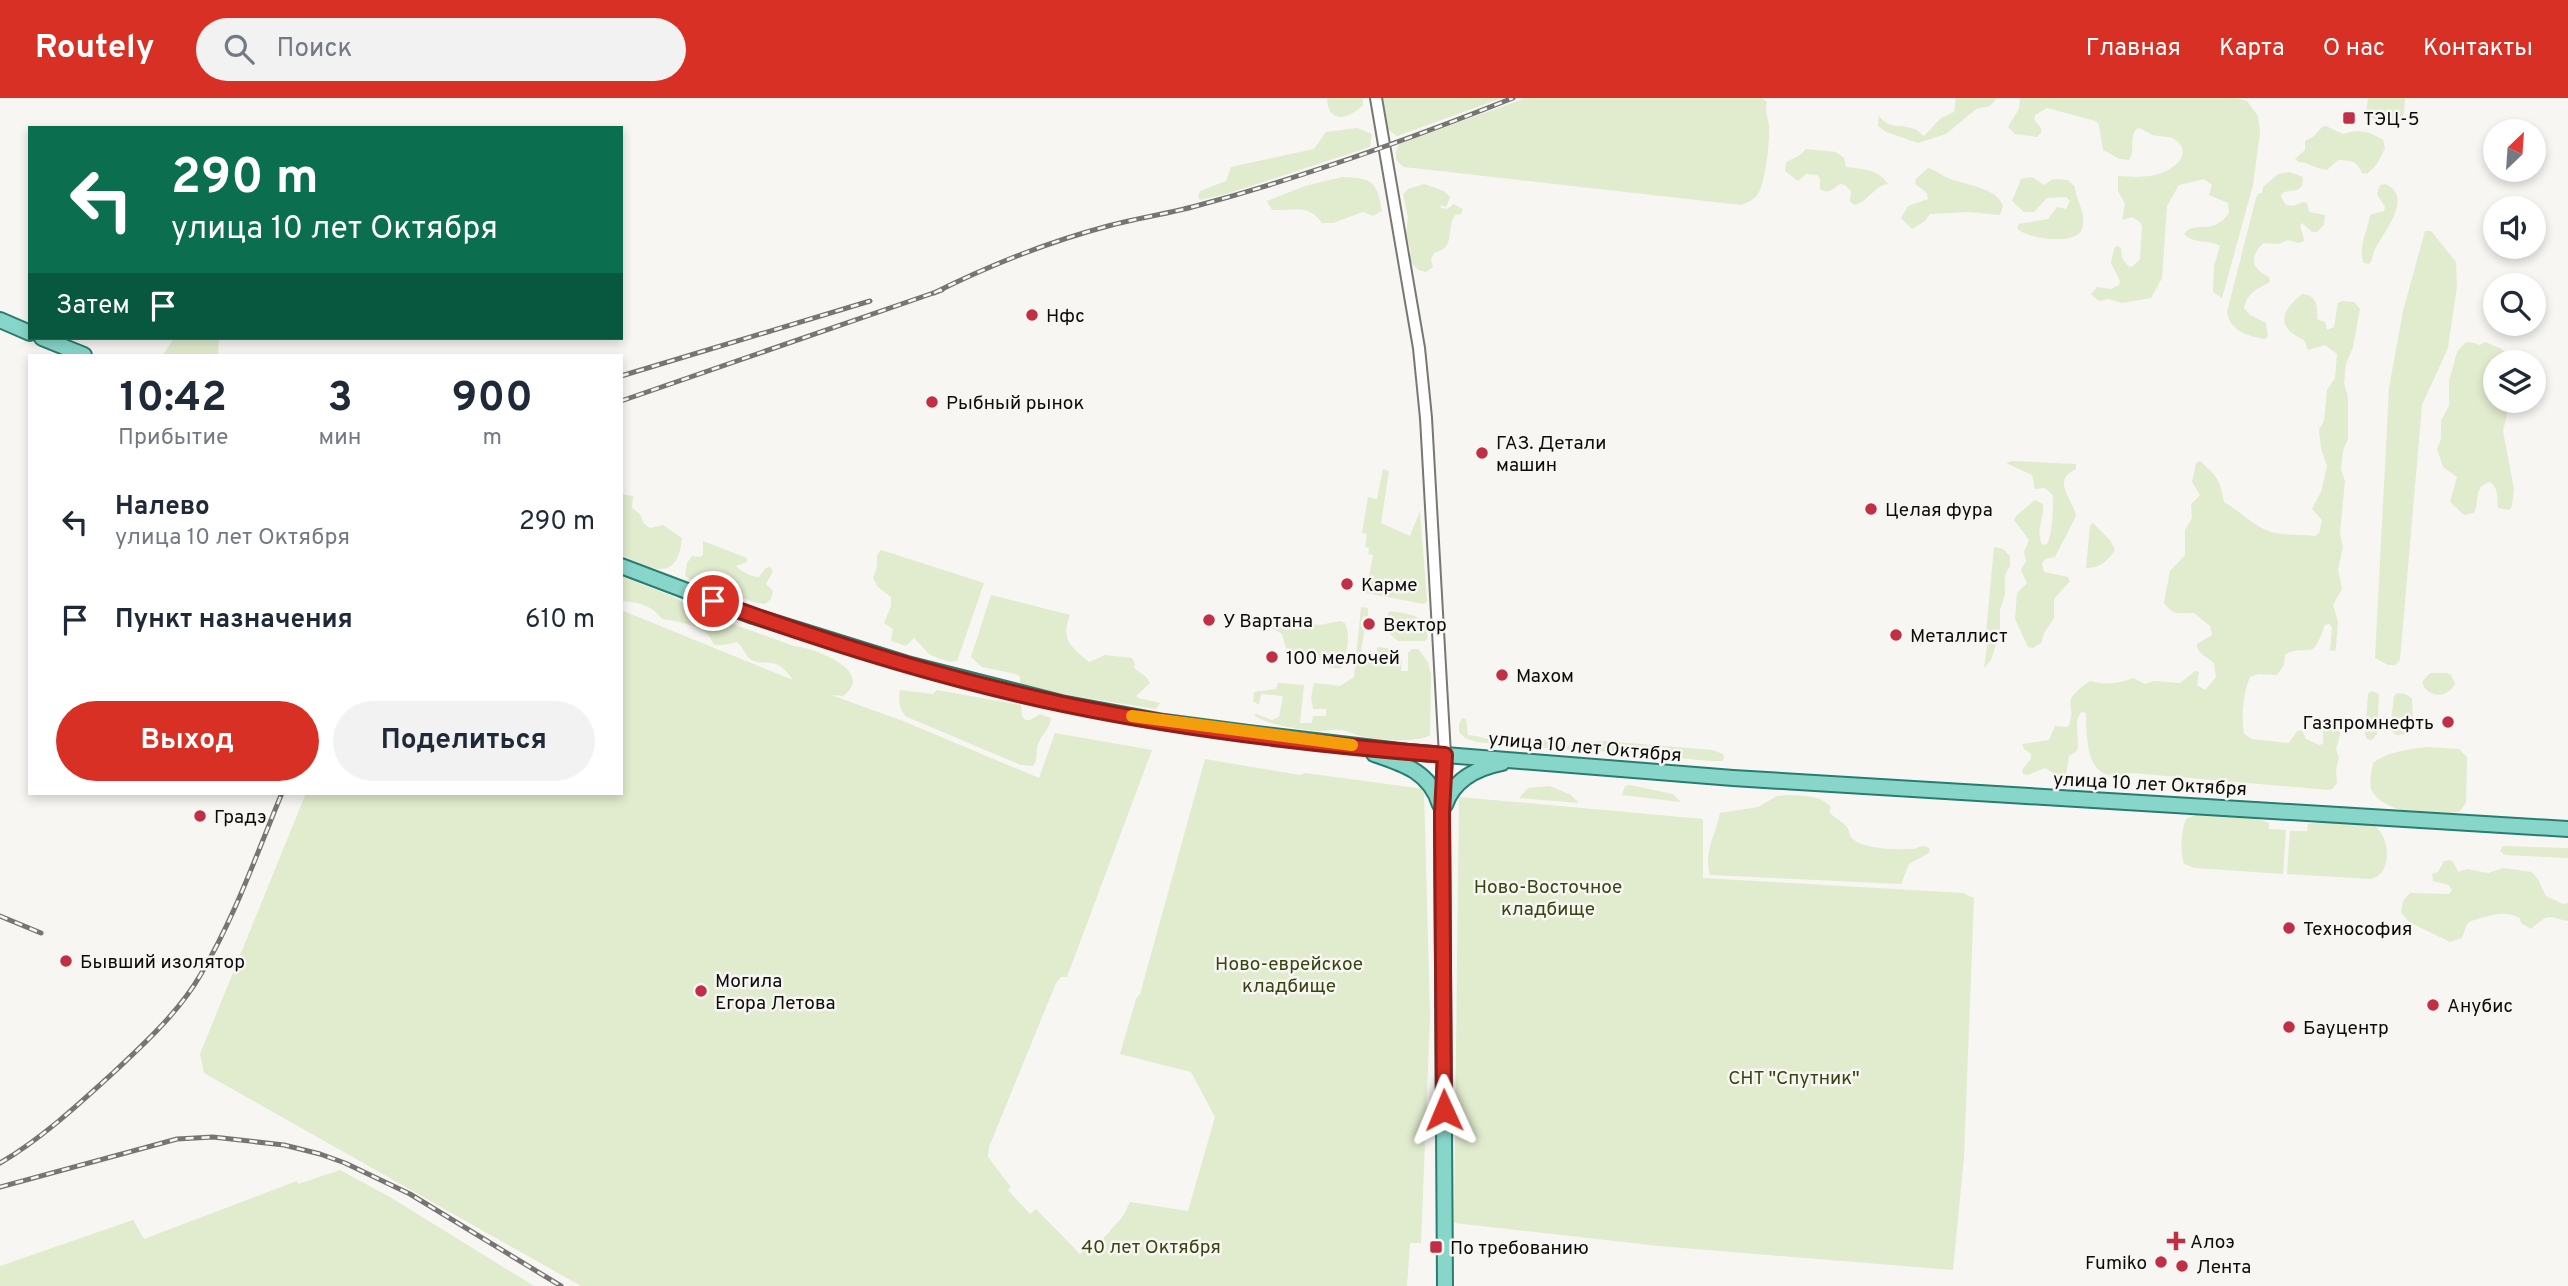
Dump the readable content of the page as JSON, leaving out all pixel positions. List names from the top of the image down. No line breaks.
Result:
{"streets":{"main road":["улица 10 лет Октября"]},"parks":["Ново-Восточное кладбище","Ново-еврейское кладбище","СНТ \"Спутник\"","40 лет Октября"],"places":{"transit":["ТЭЦ-5","По требованию"],"other":["Нфс","Рыбный рынок","ГАЗ. Детали машин","Целая фура","Карме","У Вартана","Вектор","Металлист","100 мелочей","Махом","Газпромнефть","Градэ","Технософия","Бывший изолятор","Могила Егора Летова","Анубис","Бауцентр","Fumiko","Лента"],"health":["Алоэ"]},"north":"top right","page":{"header":"Routely","search":"Поиск","nav":["Главная","Карта","О нас","Контакты"],"turn":["290 m","улица 10 лет Октября"],"then":"Затем","eta":["10:42","Прибытие","3","мин","900","m"],"list":[{"name":"Налево","note":"улица 10 лет Октября","value":"290 m"},{"name":"Пункт назначения","value":"610 m"}],"buttons":["Выход","Поделиться"]}}
